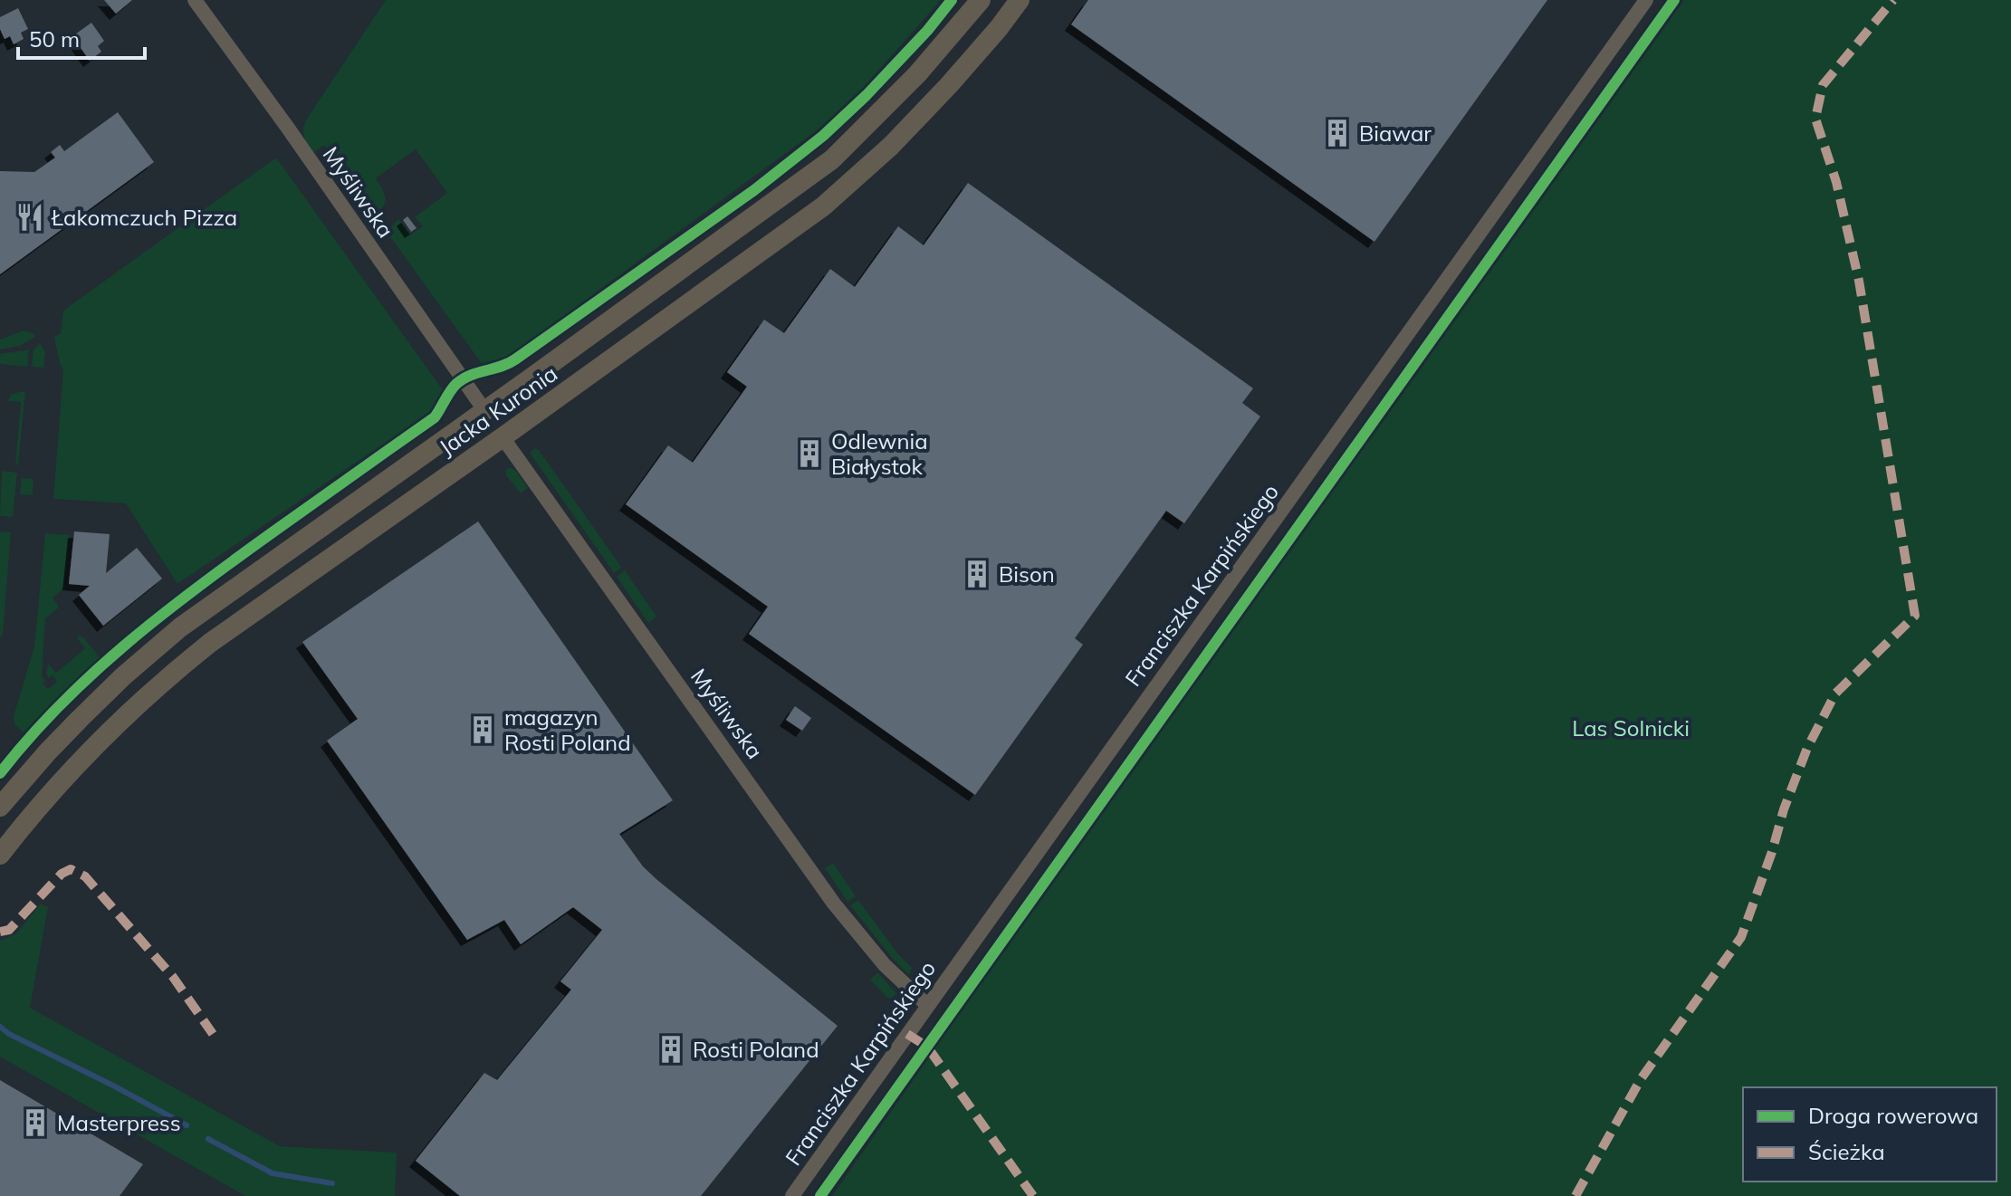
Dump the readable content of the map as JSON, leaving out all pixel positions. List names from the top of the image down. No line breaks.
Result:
{"streets":{"main road":["Jacka Kuronia"],"street":["Myśliwska","Franciszka Karpińskiego"]},"crossings":[["Myśliwska","Jacka Kuronia"],["Myśliwska","Franciszka Karpińskiego"]],"parks":["Las Solnicki"],"places":{"building":["Biawar","Odlewnia Białystok","Bison","magazyn Rosti Poland","Rosti Poland","Masterpress"],"restaurant":["Łakomczuch Pizza"]},"legend":["Droga rowerowa","Ścieżka"],"scale_bar":"50 m"}
